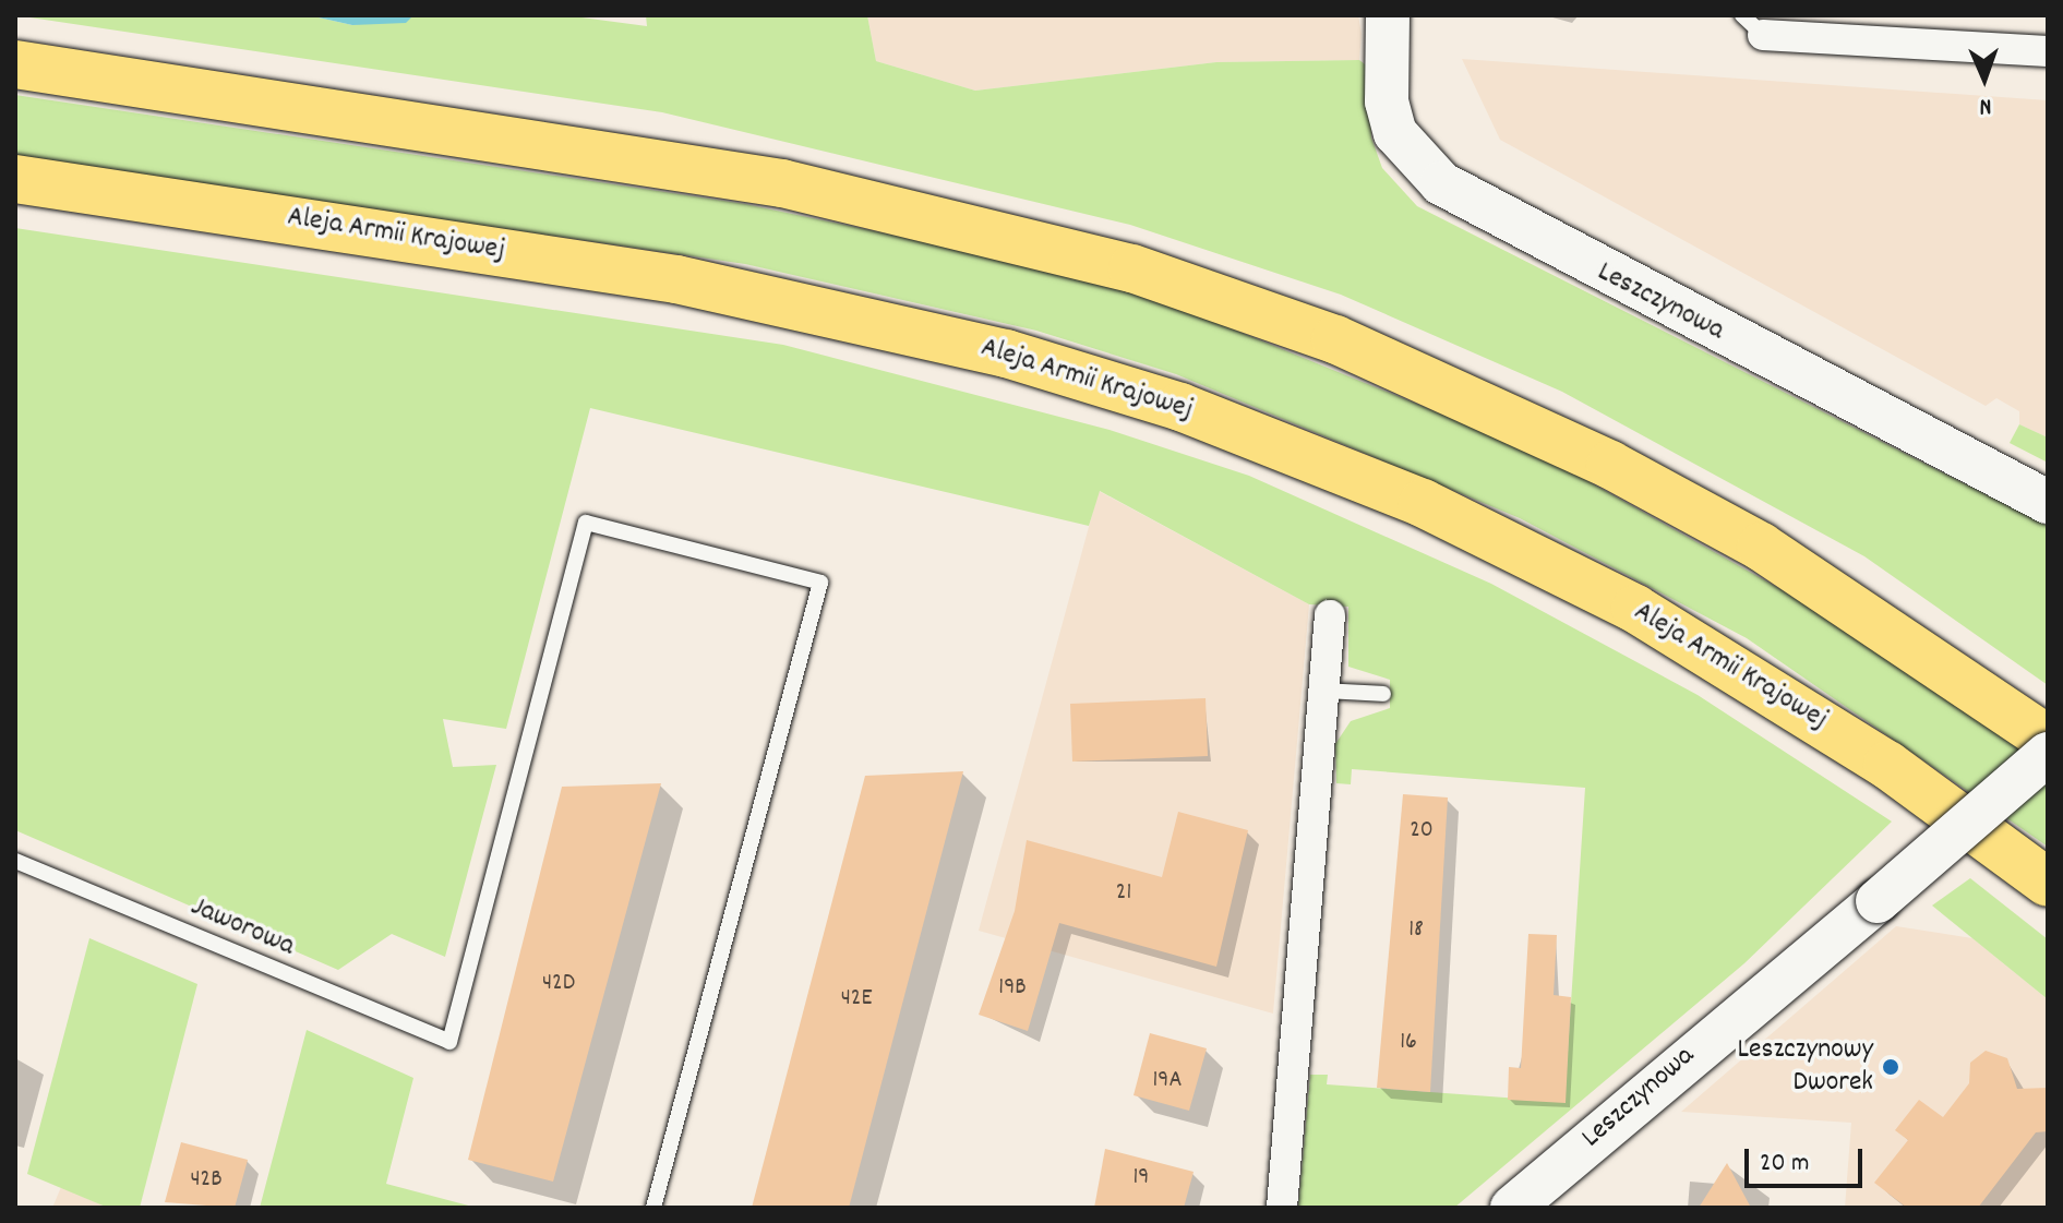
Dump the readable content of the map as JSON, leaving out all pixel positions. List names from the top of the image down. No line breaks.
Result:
{"streets":{"main road":["Aleja Armii Krajowej"],"street":["Leszczynowa"],"lane":["Jaworowa"]},"places":["Leszczynowy Dworek"],"house_numbers":["20","21","18","42D","19B","42E","16","19A","19","42B"],"scale_bar":"20 m","north":"bottom"}
